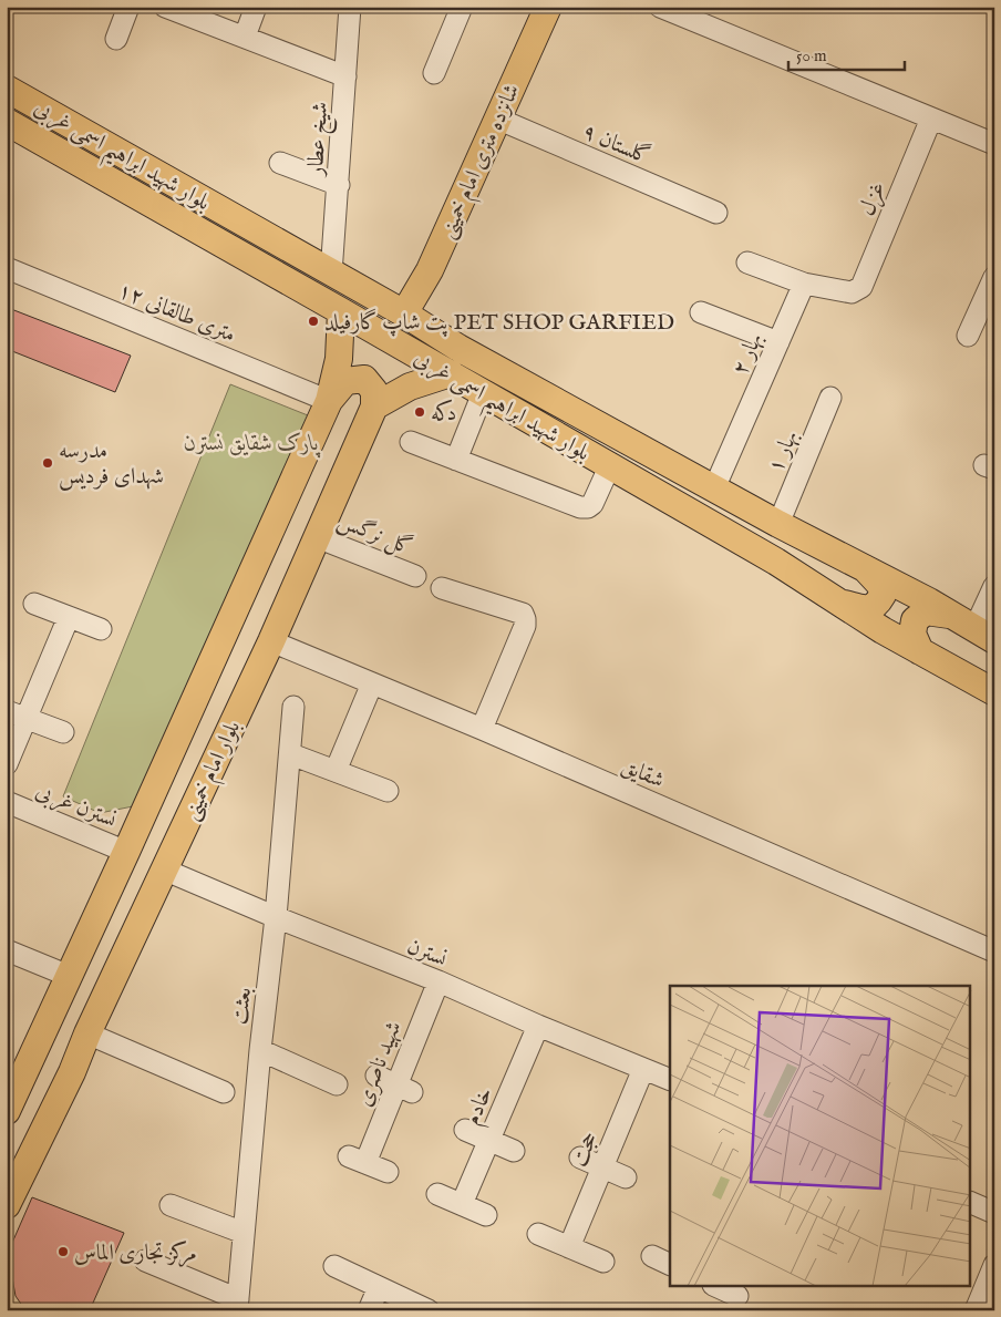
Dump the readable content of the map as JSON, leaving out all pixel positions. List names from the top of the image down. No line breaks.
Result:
{"streets":{"main road":["بلوار شهید ابراهیم اسمی غربی","شانزده متری امام خمینی","بلوار امام خمینی"],"street":["شیخ عطار","گلستان ۹","غزل","۱۲ متری طالقانی","بهار ۲","بهار ۱","گل نرگس","شقایق","نسترن غربی","نسترن","بعثت","شهید ناصری","خادم","حجت"]},"crossings":[["شیخ عطار","بلوار شهید ابراهیم اسمی غربی"],["گلستان ۹","شانزده متری امام خمینی"],["بلوار شهید ابراهیم اسمی غربی","شانزده متری امام خمینی"],["بلوار شهید ابراهیم اسمی غربی","بهار ۲"],["بلوار شهید ابراهیم اسمی غربی","بهار ۱"],["بلوار شهید ابراهیم اسمی غربی","بلوار امام خمینی"],["غزل","بهار ۲"],["۱۲ متری طالقانی","بلوار امام خمینی"],["گل نرگس","بلوار امام خمینی"],["بلوار امام خمینی","شقایق"],["بلوار امام خمینی","نسترن غربی"],["بلوار امام خمینی","نسترن"],["نسترن","بعثت"],["نسترن","شهید ناصری"],["نسترن","خادم"],["نسترن","حجت"]],"parks":["پارک شقایق نسترن"],"places":["پت شاپ گارفیلد PET SHOP GARFIED","دکه","مدرسه شهدای فردیس","مرکز تجاری الماس"],"scale_bar":"50 m"}
